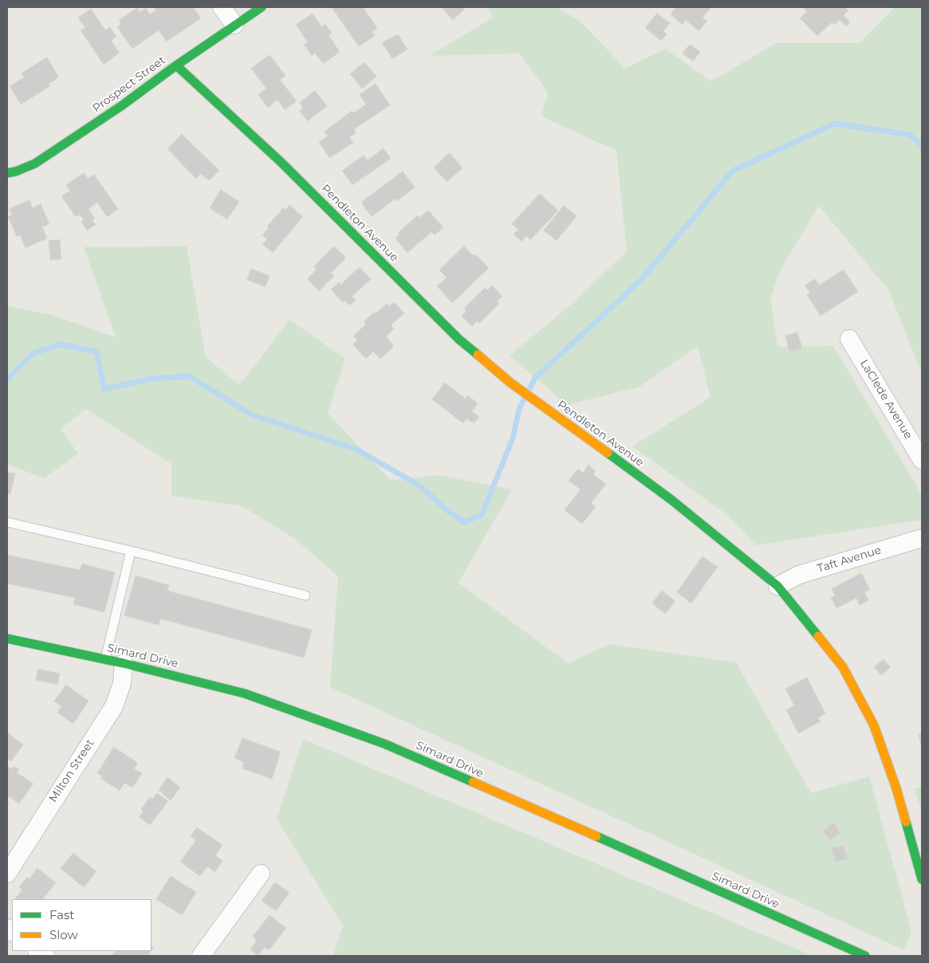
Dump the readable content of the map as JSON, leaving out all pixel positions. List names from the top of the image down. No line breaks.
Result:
{"streets":{"street":["Prospect Street","Pendleton Avenue","LaClede Avenue","Taft Avenue","Simard Drive","Milton Street"]},"crossings":[["Prospect Street","Pendleton Avenue"],["Pendleton Avenue","Taft Avenue"],["Simard Drive","Milton Street"]],"legend":["Fast","Slow"]}
